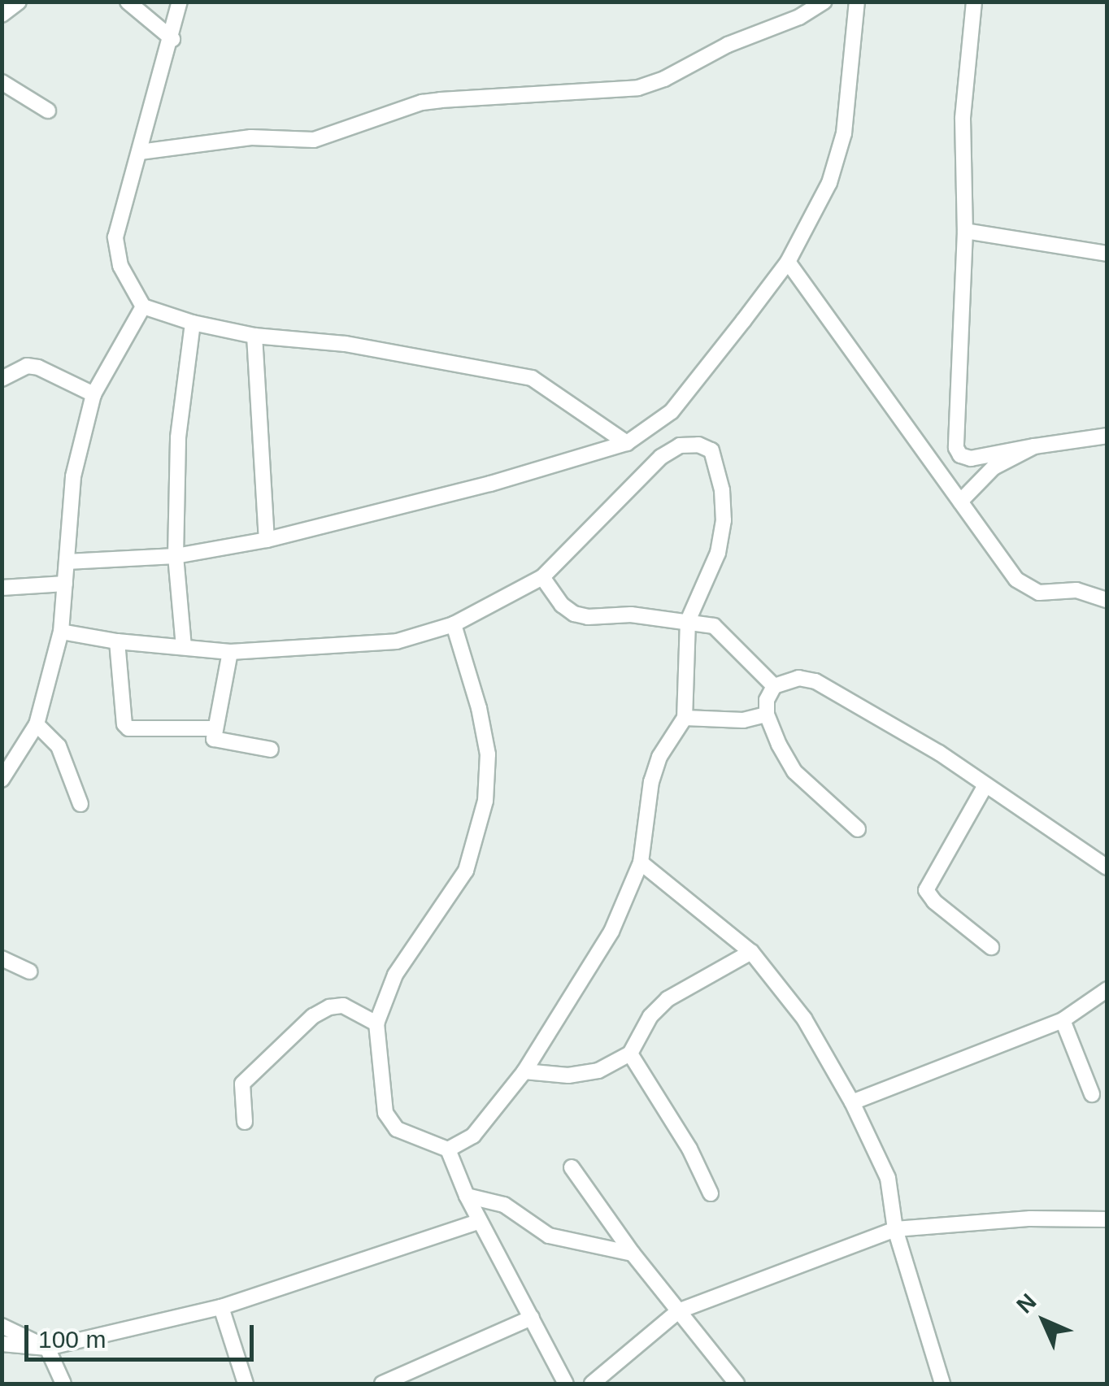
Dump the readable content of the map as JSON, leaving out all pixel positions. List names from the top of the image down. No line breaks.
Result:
{"scale_bar":"100 m","north":"top left"}
